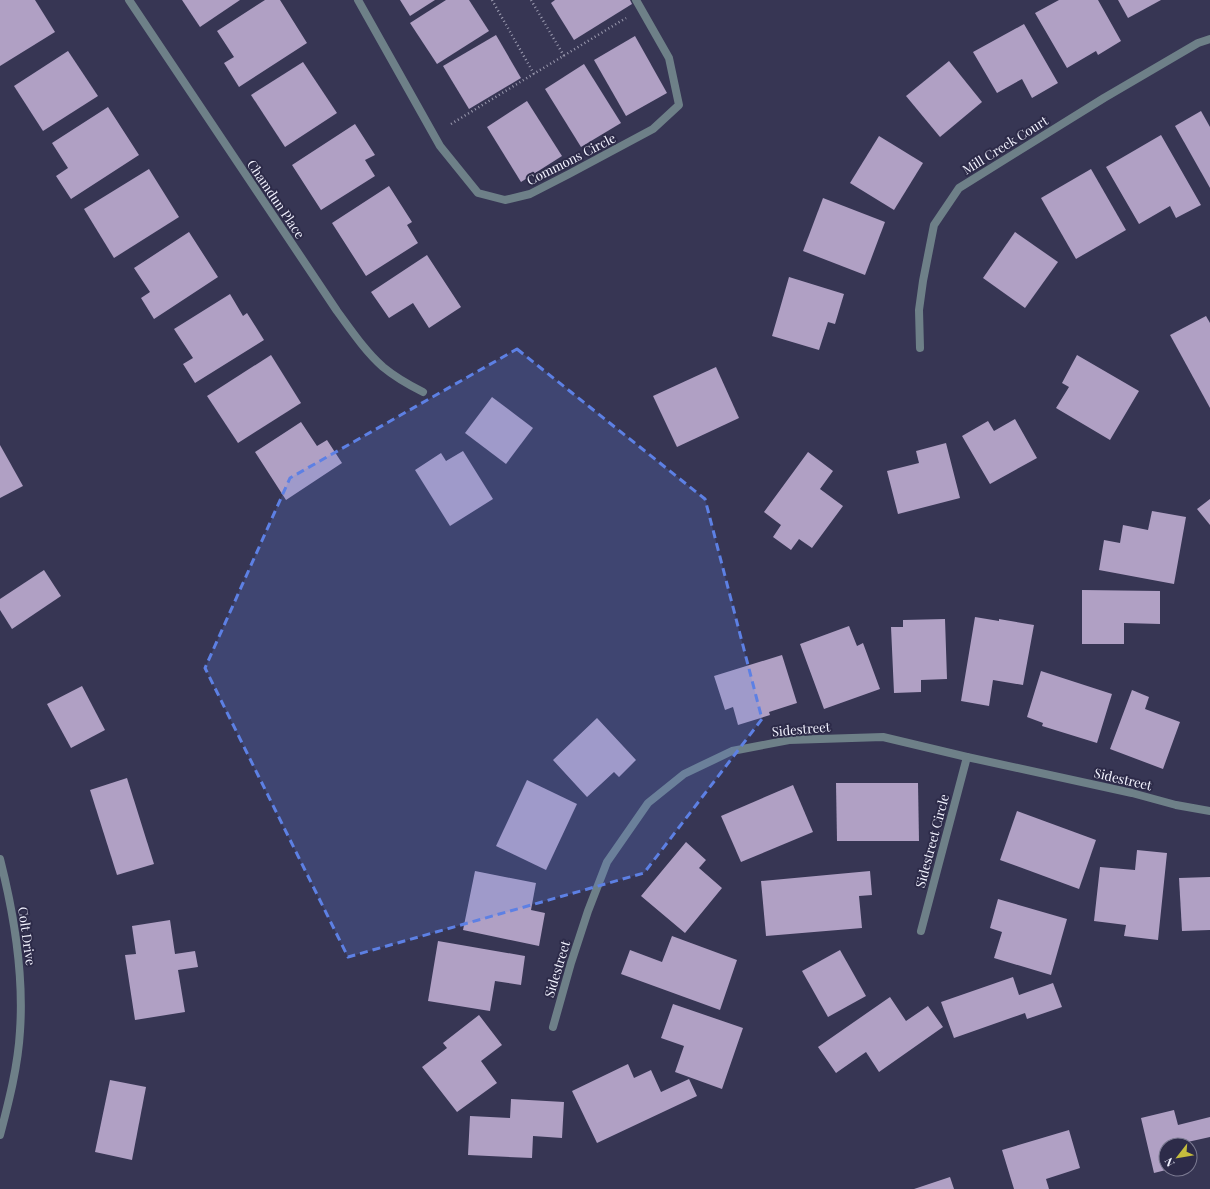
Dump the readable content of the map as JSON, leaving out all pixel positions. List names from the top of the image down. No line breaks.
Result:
{"streets":{"street":["Mill Creek Court","Commons Circle","Chamdun Place","Sidestreet","Sidestreet Circle","Colt Drive"]},"crossings":[["Sidestreet","Sidestreet Circle"]],"north":"bottom left"}
